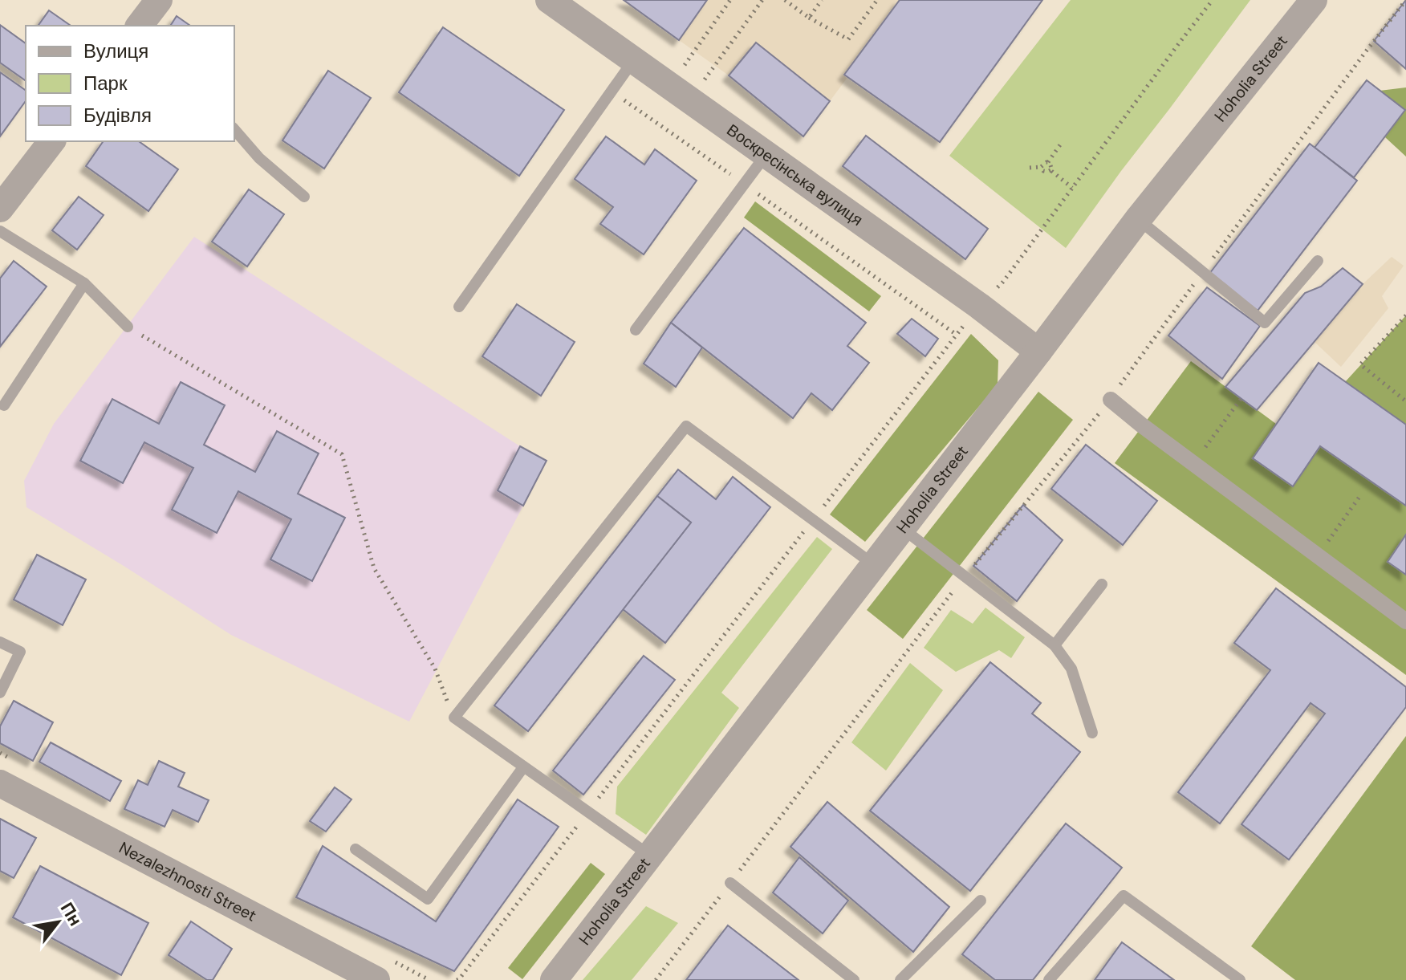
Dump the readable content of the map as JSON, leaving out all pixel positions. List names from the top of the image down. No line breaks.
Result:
{"streets":{"street":["Hoholia Street","Воскресінська вулиця","Nezalezhnosti Street"]},"crossings":[["Hoholia Street","Воскресінська вулиця"]],"legend":["Вулиця","Парк","Будівля"],"north":"top right"}
